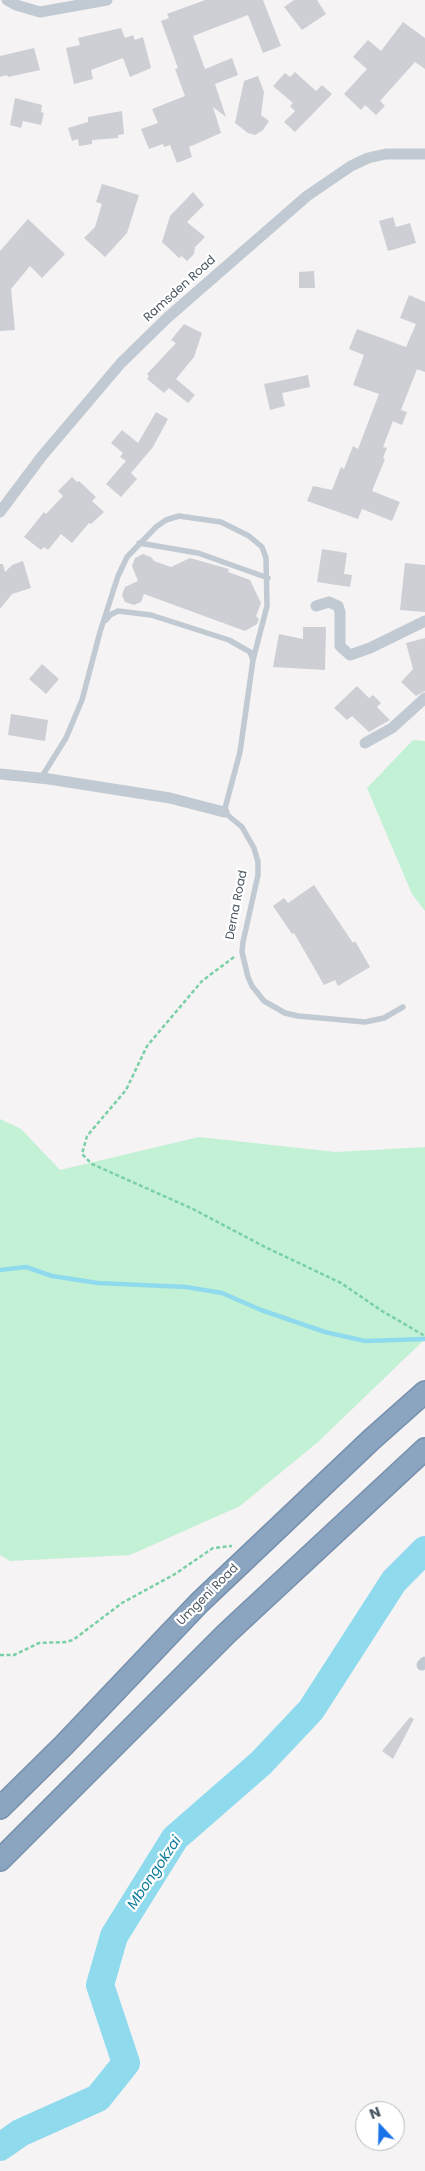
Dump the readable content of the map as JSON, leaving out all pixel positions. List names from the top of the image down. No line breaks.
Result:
{"streets":{"highway":["Umgeni Road"],"street":["Ramsden Road","Derna Road"]},"water":["Mbongokzai"],"north":"top"}
